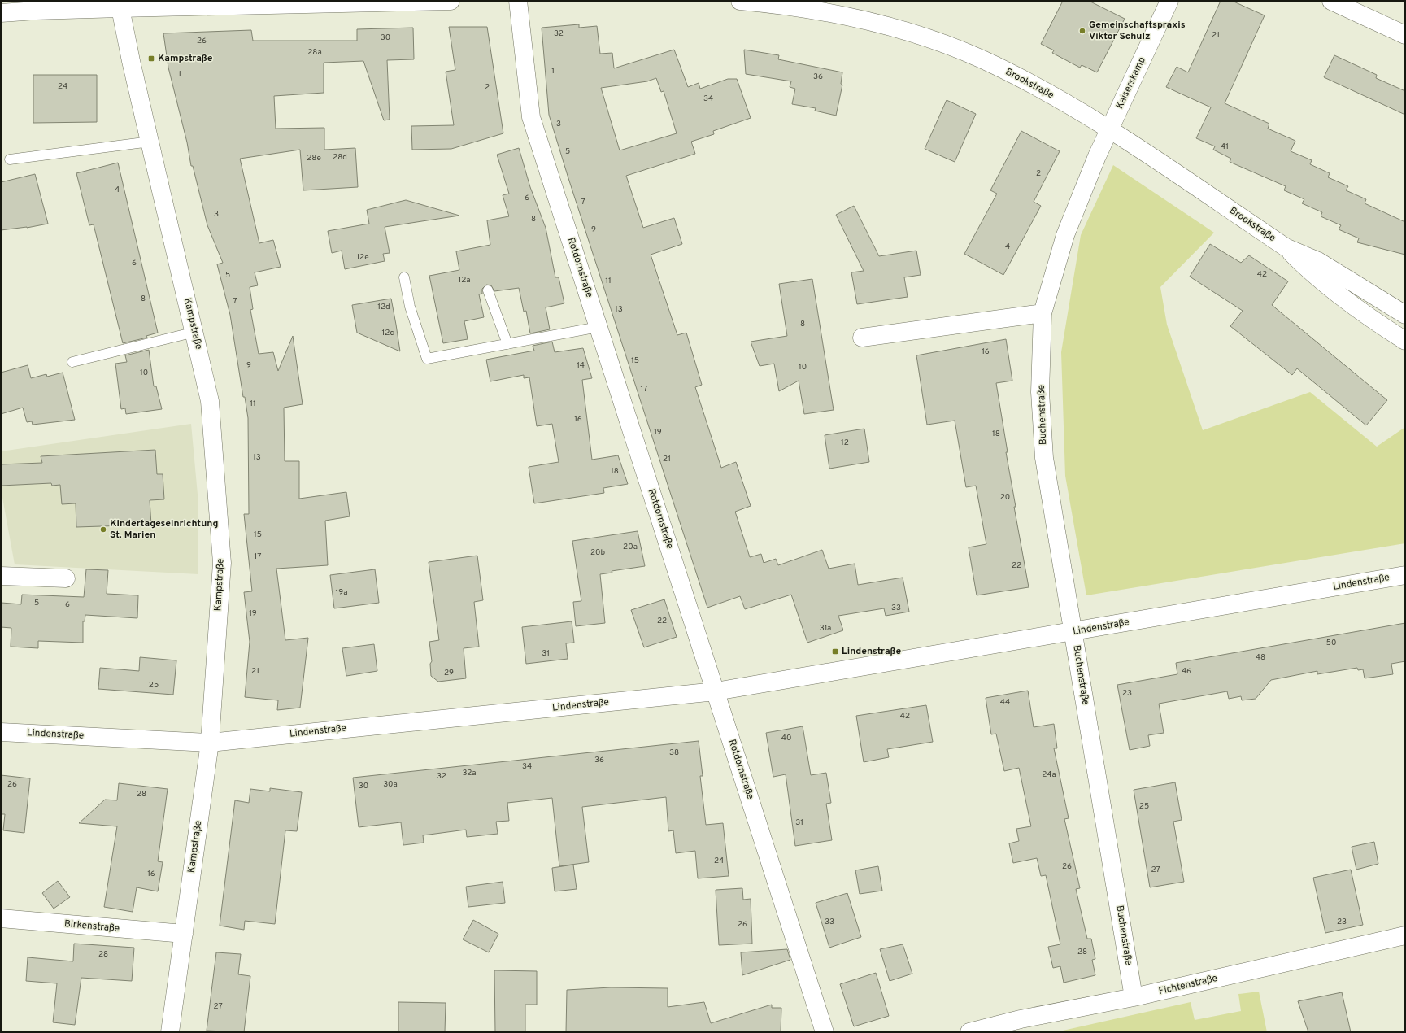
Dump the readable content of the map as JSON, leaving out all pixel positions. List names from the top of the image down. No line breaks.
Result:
{"streets":{"street":["Kaiserskamp","Brookstraße","Rotdornstraße","Kampstraße","Buchenstraße","Lindenstraße","Birkenstraße","Fichtenstraße"]},"crossings":[["Kaiserskamp","Brookstraße"],["Kaiserskamp","Buchenstraße"],["Brookstraße","Buchenstraße"],["Rotdornstraße","Lindenstraße"],["Kampstraße","Lindenstraße"],["Kampstraße","Birkenstraße"],["Buchenstraße","Lindenstraße"],["Buchenstraße","Fichtenstraße"]],"places":{"other":["Gemeinschaftspraxis Viktor Schulz","Kindertageseinrichtung St. Marien"],"transit":["Kampstraße","Lindenstraße"]},"house_numbers":["32","21","30","26","28a","1","1","36","24","2","34","3","41","5","28d","28e","2","4","6","7","3","8","9","4","12e","6","42","5","12a","11","8","7","12d","13","8","12c","16","15","9","14","10","10","17","11","16","19","18","12","13","21","18","20","15","20a","20b","17","22","19a","5","6","33","19","22","31a","50","31","48","21","46","29","25","23","44","42","40","38","36","34","32a","24a","32","26","30a","30","28","25","31","24","26","27","16","33","23","26","28","28","27"]}
